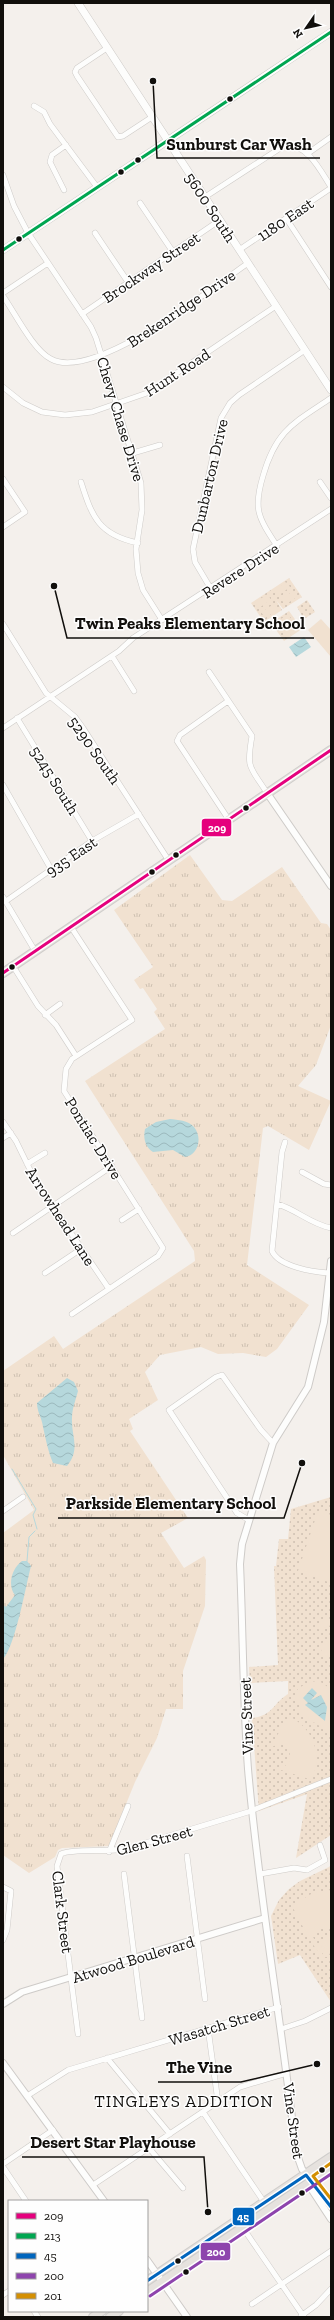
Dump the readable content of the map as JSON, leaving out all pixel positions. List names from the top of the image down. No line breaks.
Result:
{"streets":{"main road":["5600 South"],"street":["1180 East","Brockway Street","Brekenridge Drive","Hunt Road","Chevy Chase Drive","Dunbarton Drive","Revere Drive","5290 South","5245 South","935 East","Pontiac Drive","Arrowhead Lane","Vine Street","Glen Street","Clark Street","Atwood Boulevard","Wasatch Street"]},"crossings":[["5600 South","1180 East"],["5600 South","Brockway Street"],["5600 South","Brekenridge Drive"],["5600 South","Hunt Road"],["5600 South","Dunbarton Drive"],["Brockway Street","Chevy Chase Drive"],["Brekenridge Drive","Chevy Chase Drive"],["Hunt Road","Chevy Chase Drive"],["Chevy Chase Drive","Revere Drive"],["Dunbarton Drive","Revere Drive"],["Revere Drive","5290 South"],["Revere Drive","5245 South"],["5290 South","935 East"],["5245 South","935 East"],["Pontiac Drive","Arrowhead Lane"],["Vine Street","Glen Street"],["Vine Street","Atwood Boulevard"],["Vine Street","Wasatch Street"],["Glen Street","Clark Street"],["Clark Street","Atwood Boulevard"]],"districts":["TINGLEYS ADDITION"],"places":["Sunburst Car Wash","Twin Peaks Elementary School","Parkside Elementary School","The Vine","Desert Star Playhouse"],"lines":["transit line 213","transit line 209","transit line 201","transit line 200","transit line 45"],"legend":["209","213","45","200","201"],"north":"bottom left"}
